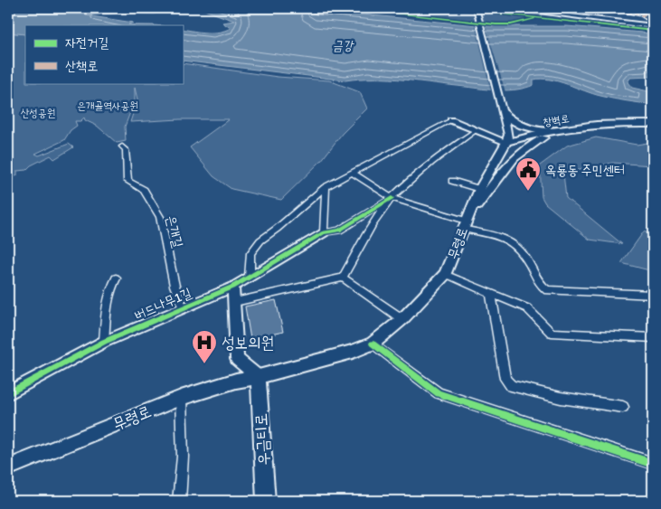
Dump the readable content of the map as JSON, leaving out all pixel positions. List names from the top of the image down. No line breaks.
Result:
{"streets":{"main road":["창벽로","무령로","우금티로"],"street":["은개길","버드나무1길"]},"crossings":[["창벽로","무령로"],["은개길","버드나무1길"],["무령로","우금티로"]],"water":["금강"],"parks":["은개골역사공원","산성공원"],"places":{"public building":["옥룡동 주민센터"],"hospital":["성보의원"]},"legend":["자전거길","산책로"]}
